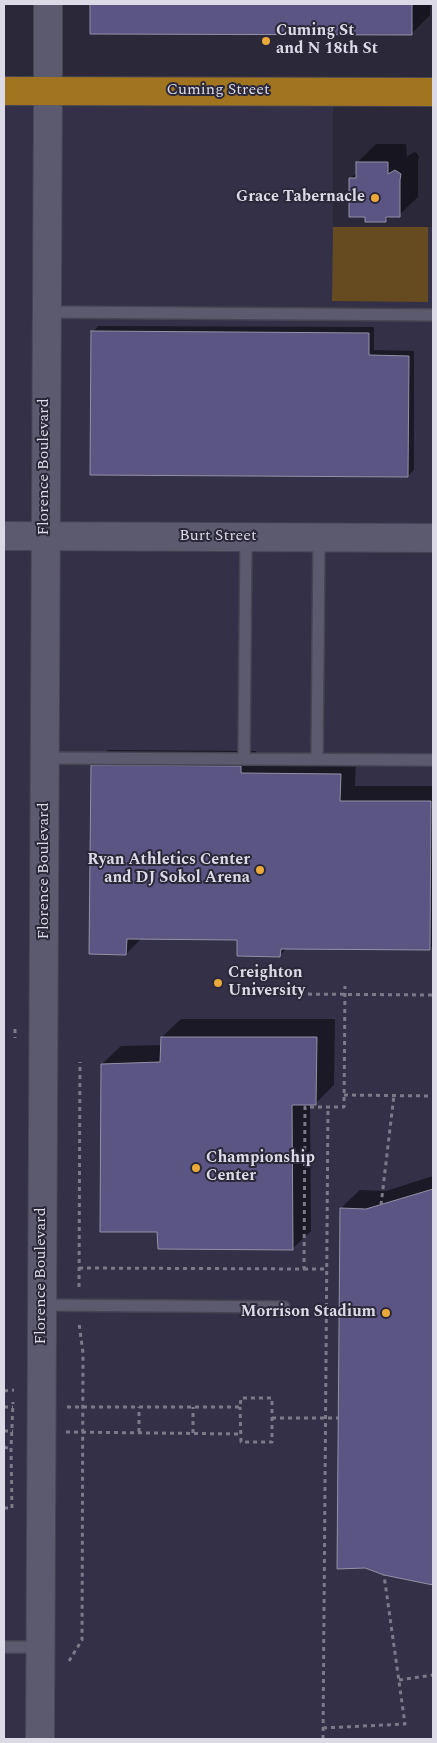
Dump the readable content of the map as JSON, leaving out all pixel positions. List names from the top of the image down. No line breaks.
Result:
{"streets":{"highway":["Cuming Street"],"main road":["Florence Boulevard","Burt Street"]},"crossings":[["Cuming Street","Florence Boulevard"],["Florence Boulevard","Burt Street"]],"places":["Cuming St and N 18th St","Grace Tabernacle","Ryan Athletics Center and DJ Sokol Arena","Creighton University","Championship Center","Morrison Stadium"]}
